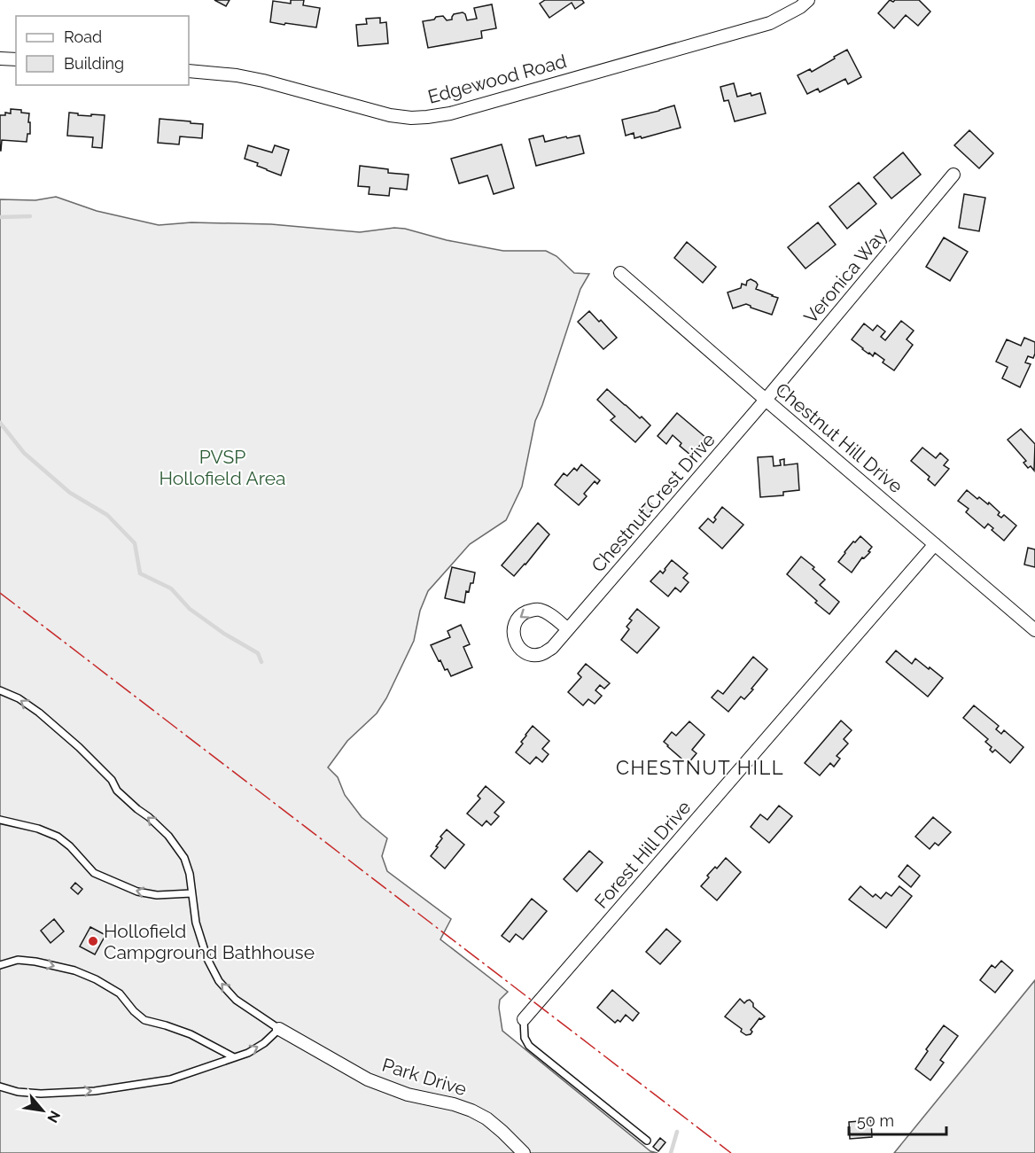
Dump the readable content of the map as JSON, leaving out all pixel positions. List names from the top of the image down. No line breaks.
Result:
{"streets":{"street":["Edgewood Road","Veronica Way","Chestnut Hill Drive","Chestnut Crest Drive","Forest Hill Drive","Park Drive"]},"crossings":[["Veronica Way","Chestnut Hill Drive"],["Veronica Way","Chestnut Crest Drive"],["Chestnut Hill Drive","Chestnut Crest Drive"],["Chestnut Hill Drive","Forest Hill Drive"]],"districts":["CHESTNUT HILL"],"parks":["PVSP Hollofield Area"],"places":["Hollofield Campground Bathhouse"],"legend":["Road","Building"],"scale_bar":"50 m","north":"bottom right"}
